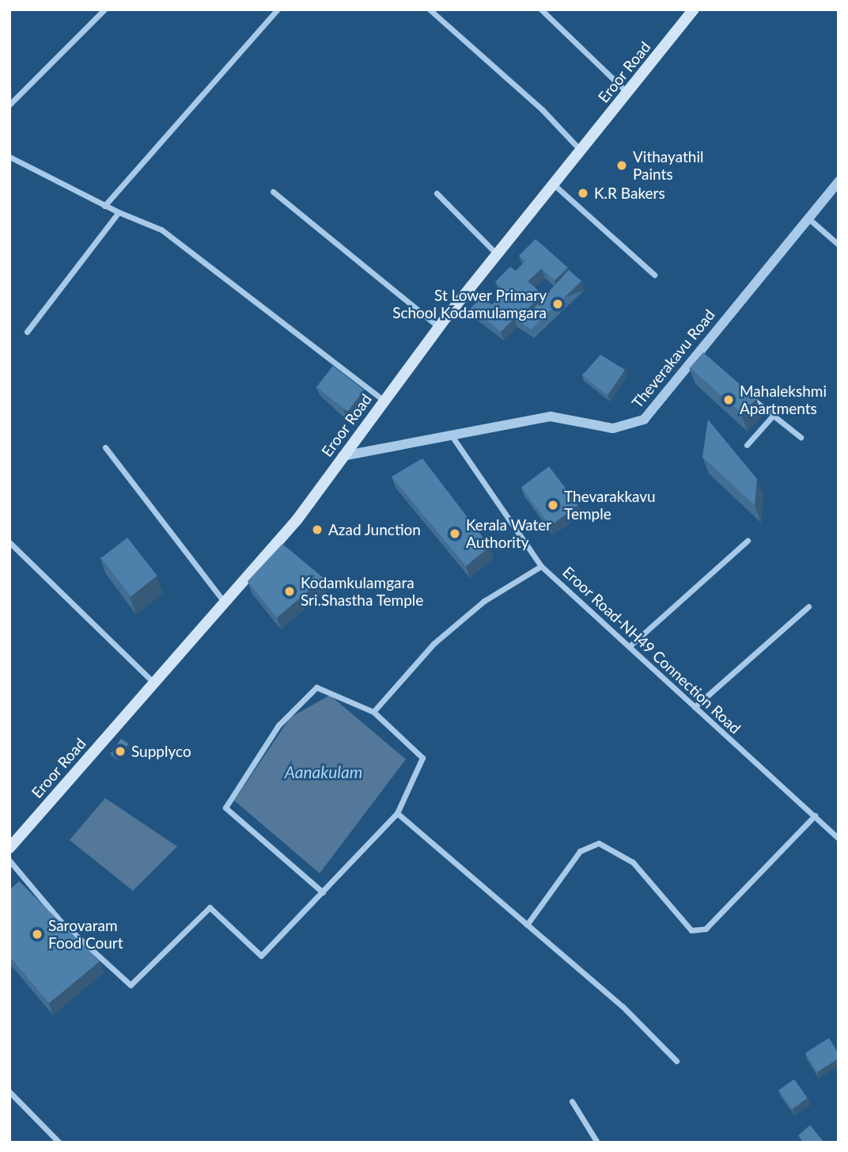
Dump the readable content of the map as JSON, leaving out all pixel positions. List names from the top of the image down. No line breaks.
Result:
{"streets":{"main road":["Eroor Road"],"street":["Theverakavu Road","Eroor Road-NH49 Connection Road"]},"crossings":[["Eroor Road","Theverakavu Road"],["Theverakavu Road","Eroor Road-NH49 Connection Road"]],"water":["Aanakulam"],"places":["Vithayathil Paints","K.R Bakers","St Lower Primary School Kodamulamgara","Mahalekshmi Apartments","Thevarakkavu Temple","Azad Junction","Kerala Water Authority","Kodamkulamgara Sri.Shastha Temple","Supplyco","Sarovaram Food Court"]}
